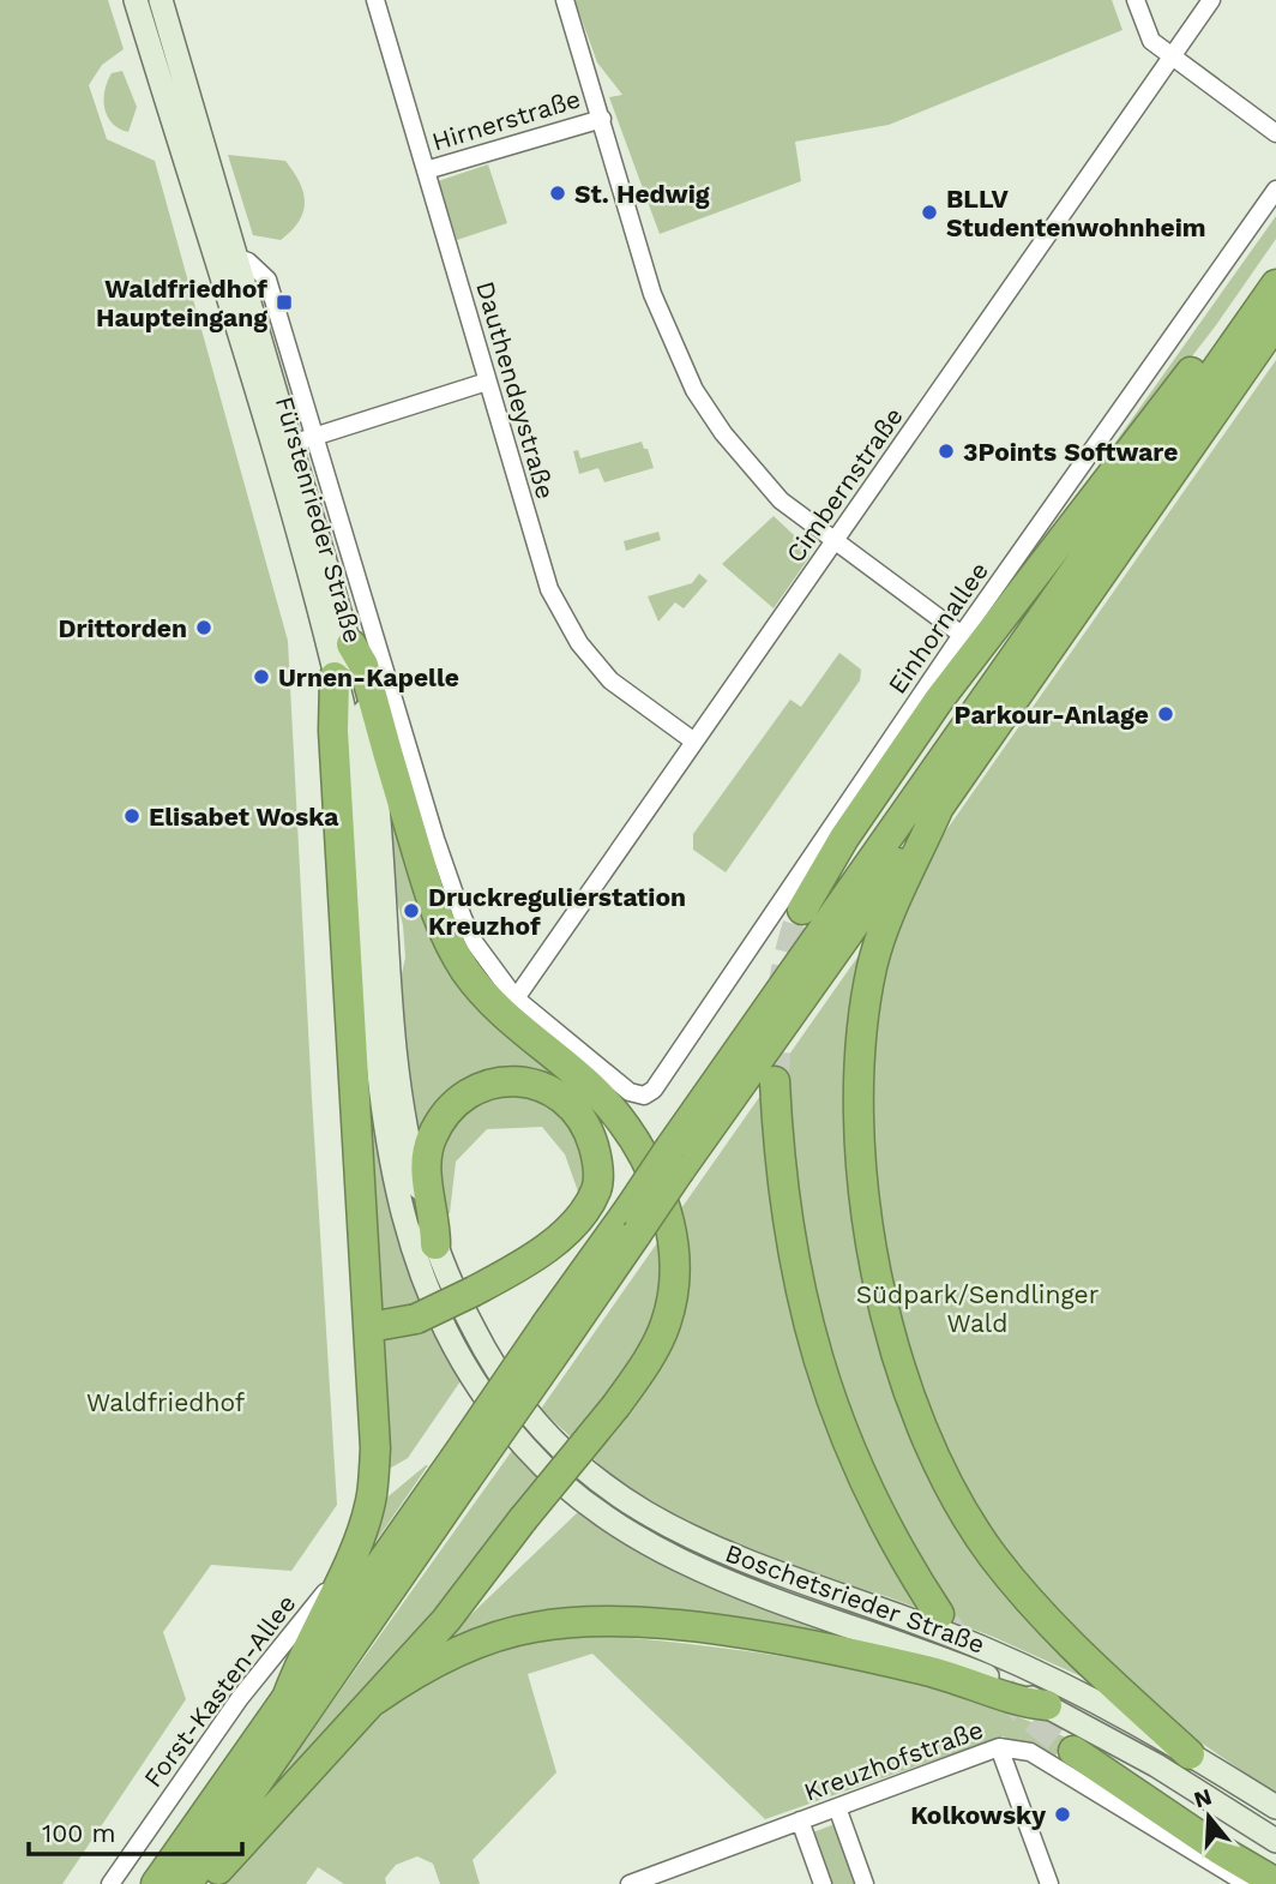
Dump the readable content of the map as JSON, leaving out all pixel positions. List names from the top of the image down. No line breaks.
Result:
{"streets":{"main road":["Fürstenrieder Straße","Boschetsrieder Straße"],"street":["Hirnerstraße","Dauthendeystraße","Cimbernstraße","Einhornallee","Forst-Kasten-Allee","Kreuzhofstraße"]},"crossings":[["Hirnerstraße","Dauthendeystraße"],["Dauthendeystraße","Cimbernstraße"],["Cimbernstraße","Fürstenrieder Straße"],["Fürstenrieder Straße","Einhornallee"],["Fürstenrieder Straße","Boschetsrieder Straße"]],"parks":["Südpark/Sendlinger Wald","Waldfriedhof"],"places":{"other":["St. Hedwig","BLLV Studentenwohnheim","3Points Software","Drittorden","Urnen-Kapelle","Parkour-Anlage","Elisabet Woska","Druckregulierstation Kreuzhof","Kolkowsky"],"transit":["Waldfriedhof Haupteingang"]},"scale_bar":"100 m","north":"top"}
